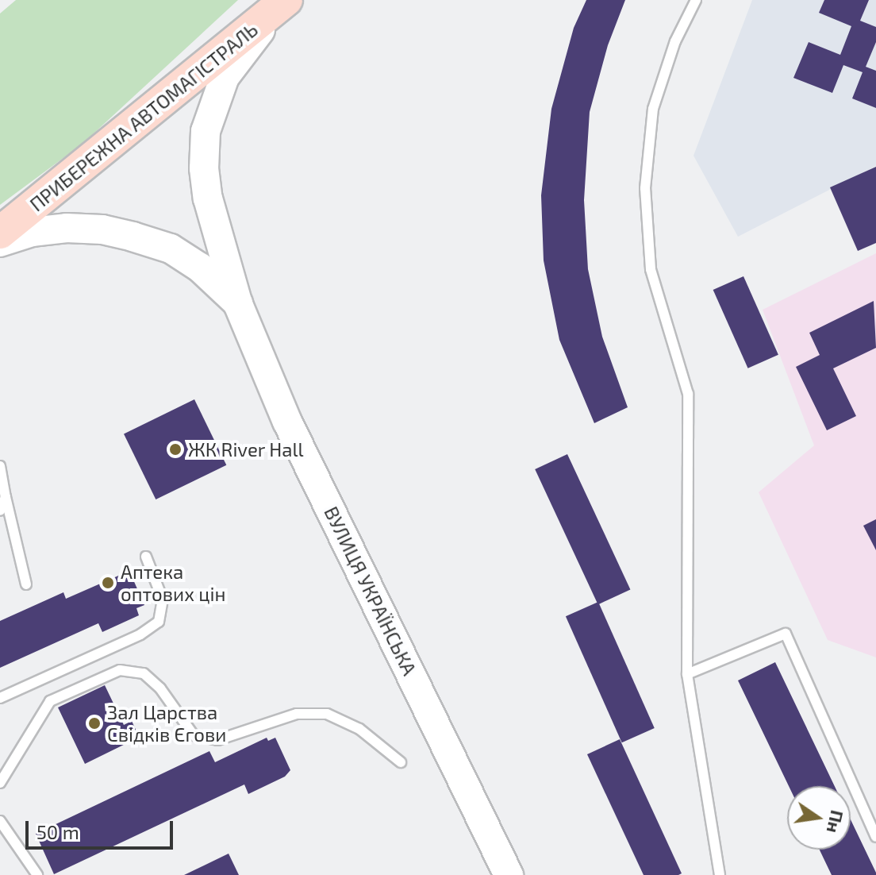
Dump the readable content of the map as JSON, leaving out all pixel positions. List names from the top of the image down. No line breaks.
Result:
{"streets":{"main road":["ПРИБЕРЕЖНА АВТОМАГІСТРАЛЬ","ВУЛИЦЯ УКРАЇНСЬКА"]},"crossings":[["ПРИБЕРЕЖНА АВТОМАГІСТРАЛЬ","ВУЛИЦЯ УКРАЇНСЬКА"]],"places":["ЖК River Hall","Аптека оптових цін","Зал Царства Свідків Єгови"],"scale_bar":"50 m","north":"right"}
